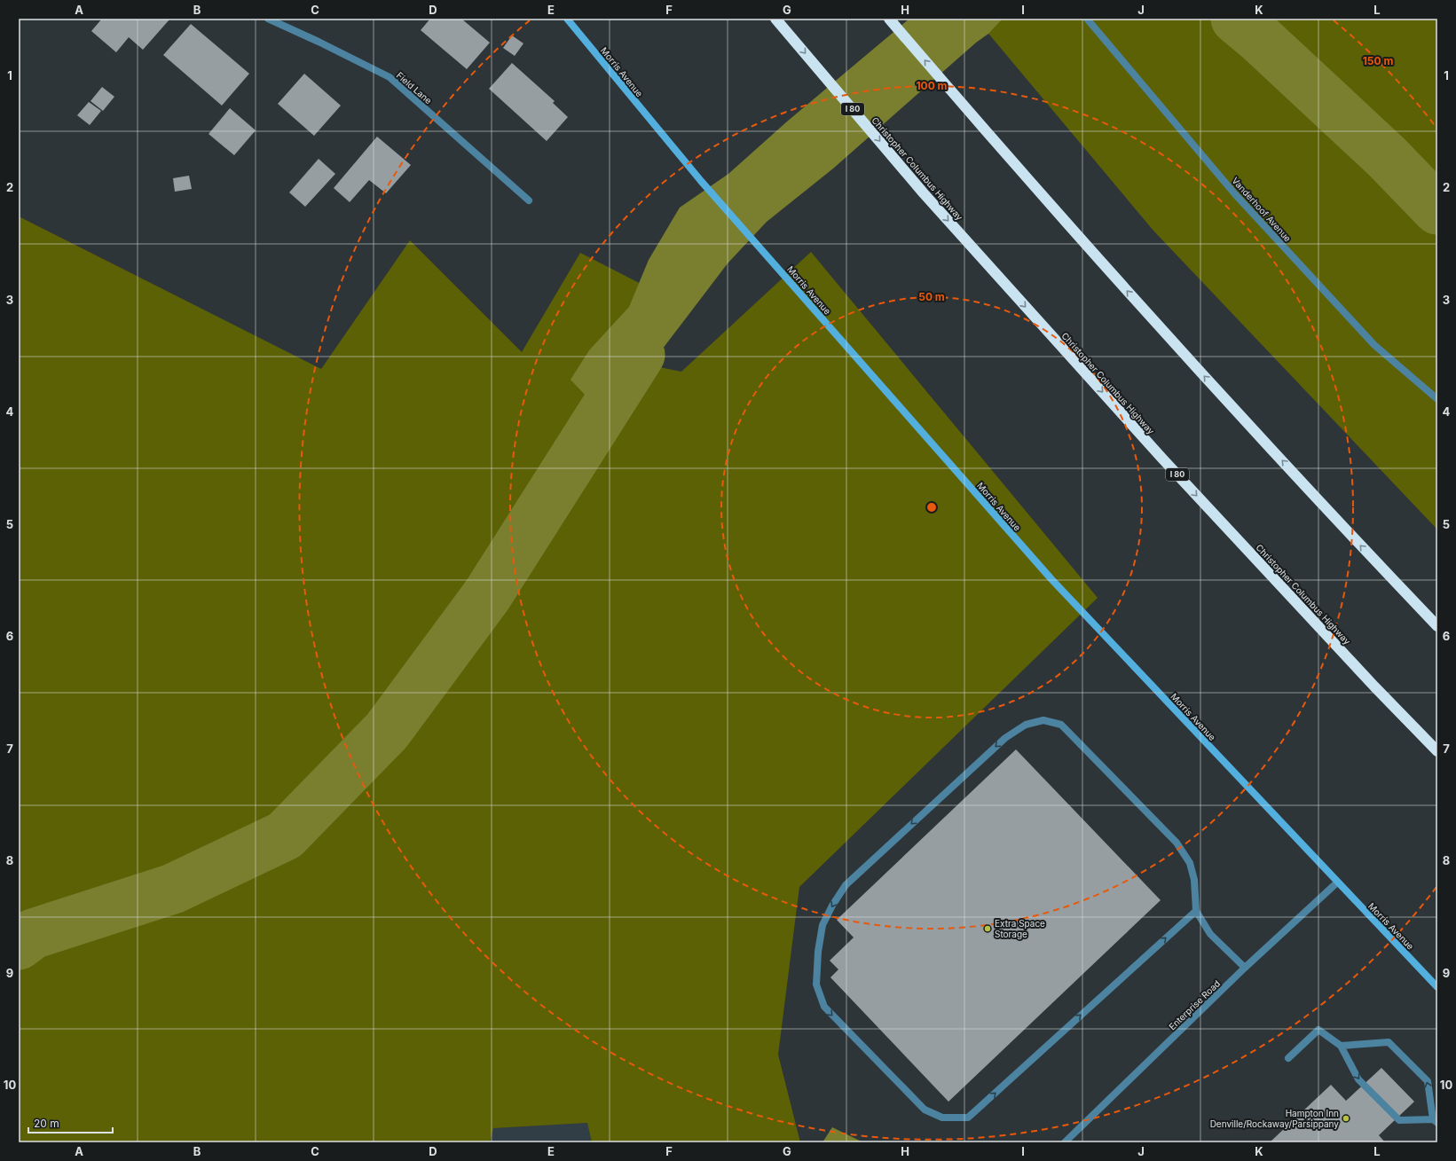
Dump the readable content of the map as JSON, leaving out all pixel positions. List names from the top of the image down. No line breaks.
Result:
{"streets":{"highway":["I 80","Christopher Columbus Highway"],"street":["Morris Avenue","Field Lane","Vanderhoof Avenue","Enterprise Road"]},"crossings":[["Morris Avenue","Enterprise Road"]],"places":["Extra Space Storage","Hampton Inn Denville/Rockaway/Parsippany"],"scale_bar":"20 m","grid":{"columns":["A","B","C","D","E","F","G","H","I","J","K","L"],"rows":["1","2","3","4","5","6","7","8","9","10"]},"rings":["150 m","100 m","50 m"]}
